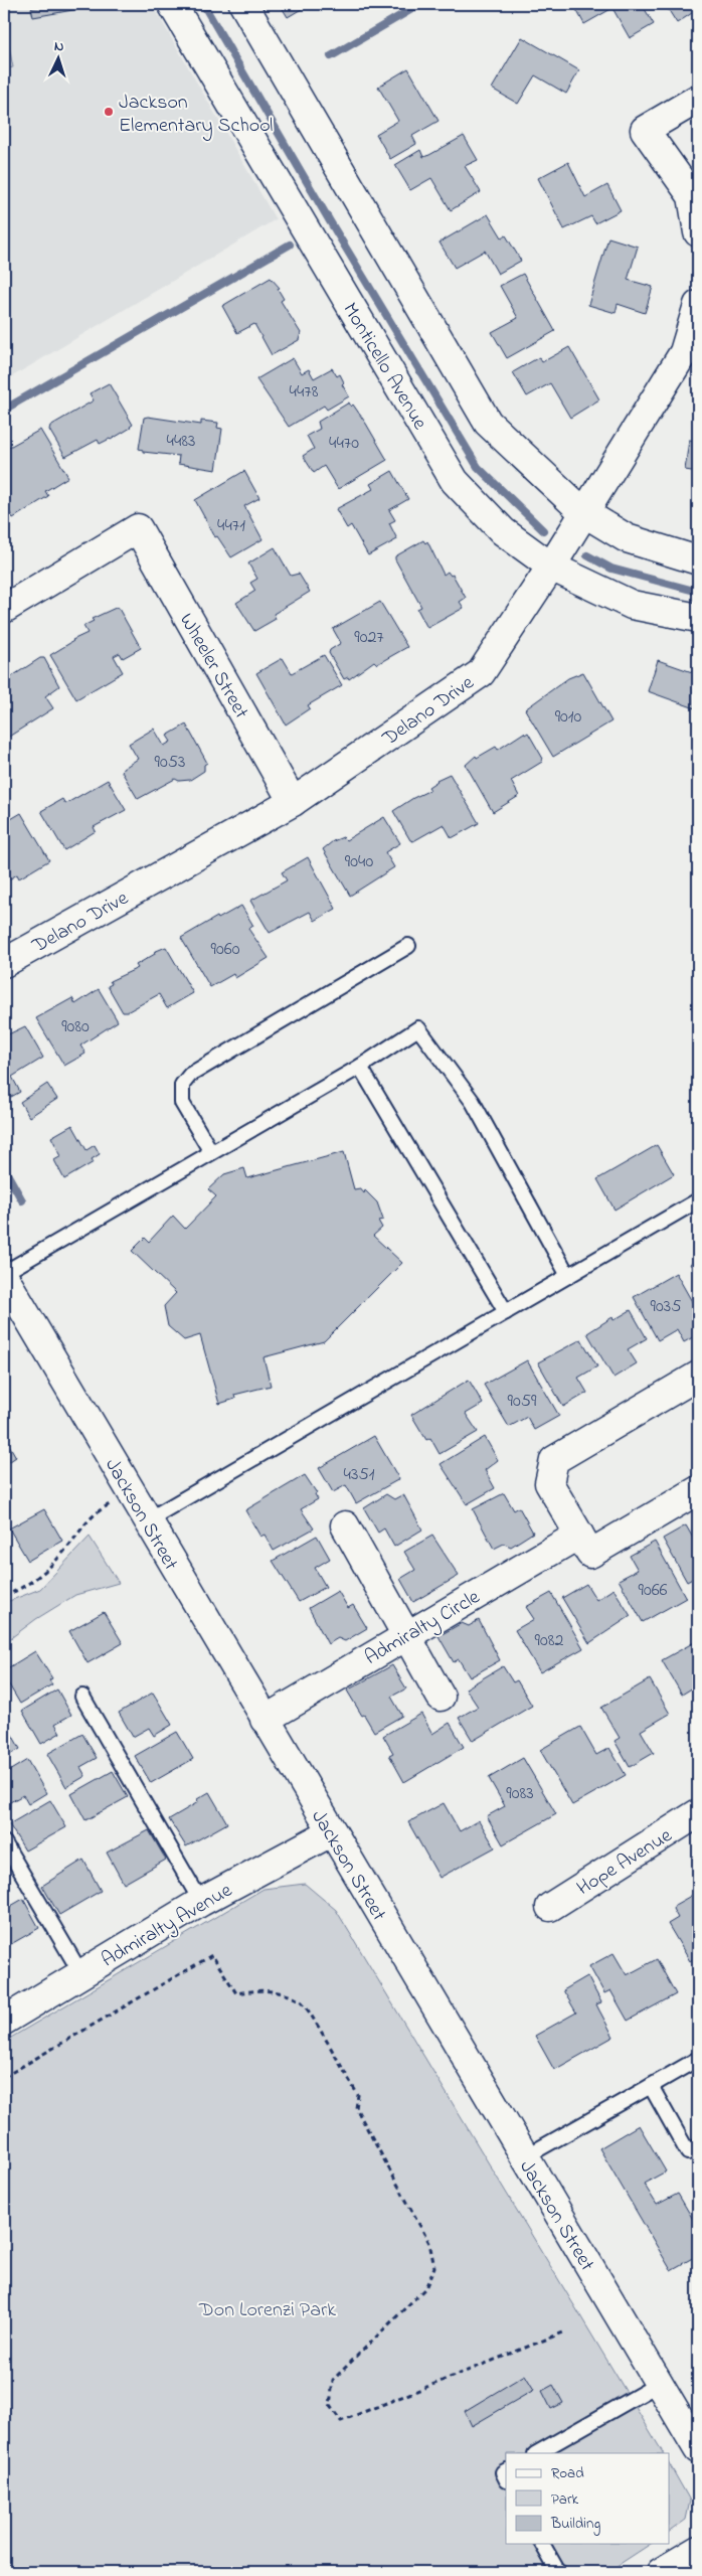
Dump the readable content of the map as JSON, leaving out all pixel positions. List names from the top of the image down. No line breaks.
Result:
{"streets":{"street":["Monticello Avenue","Wheeler Street","Delano Drive","Jackson Street","Admiralty Circle","Hope Avenue","Admiralty Avenue"]},"crossings":[["Monticello Avenue","Delano Drive"],["Wheeler Street","Delano Drive"],["Jackson Street","Admiralty Circle"],["Jackson Street","Admiralty Avenue"]],"parks":["Don Lorenzi Park"],"places":["Jackson Elementary School"],"house_numbers":["4478","4483","4470","4471","9027","9010","9053","9040","9060","9080","9035","9059","4351","9066","9082","9083"],"legend":["Road","Park","Building"],"north":"top"}
